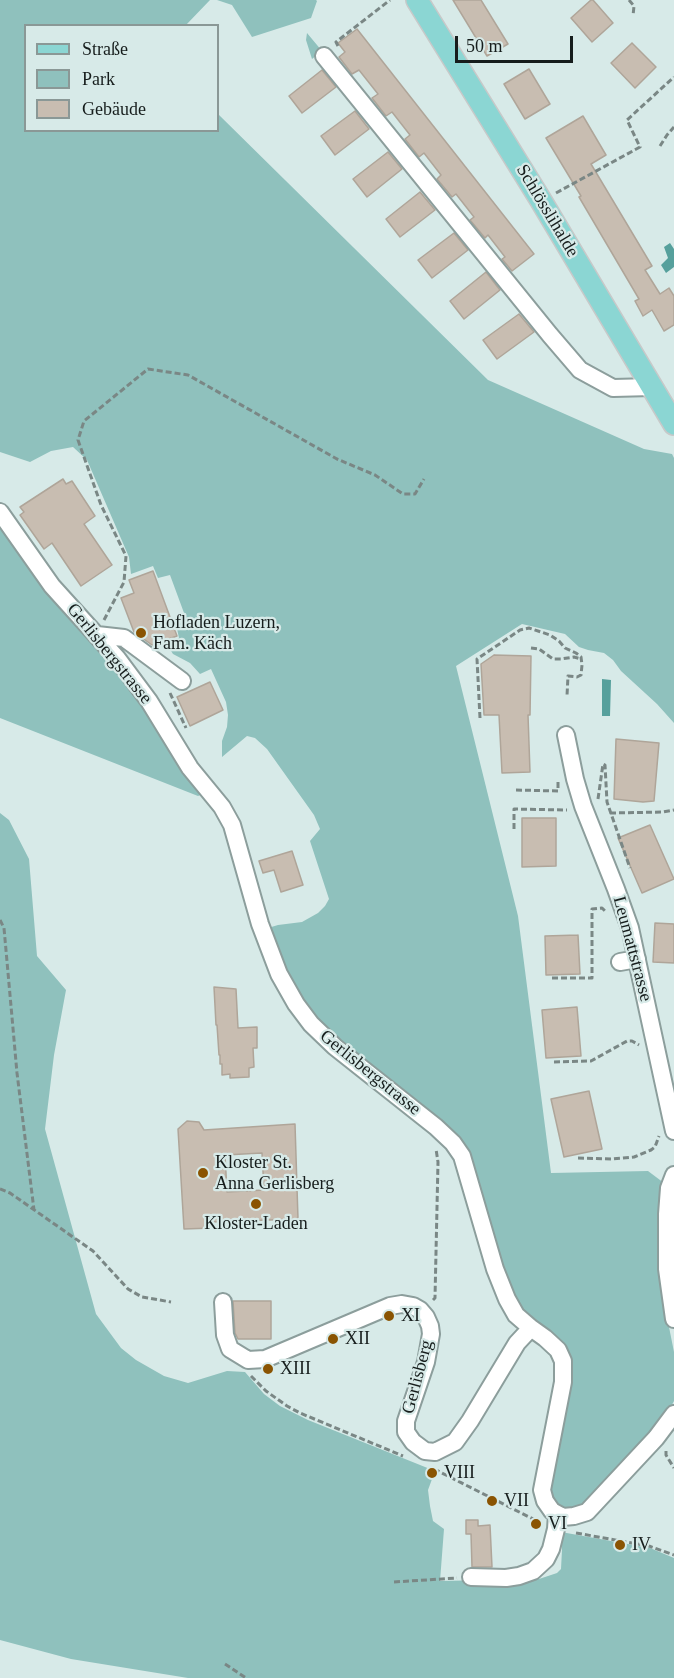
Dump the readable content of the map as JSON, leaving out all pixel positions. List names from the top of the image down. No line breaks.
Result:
{"streets":{"main road":["Schlösslihalde"],"street":["Gerlisbergstrasse","Leumattstrasse","Gerlisberg"]},"crossings":[["Gerlisbergstrasse","Gerlisberg"]],"places":["Hofladen Luzern, Fam. Käch","Kloster St. Anna Gerlisberg","Kloster-Laden","XI","XII","XIII","VIII","VII","VI","IV"],"legend":["Straße","Park","Gebäude"],"scale_bar":"50 m"}
